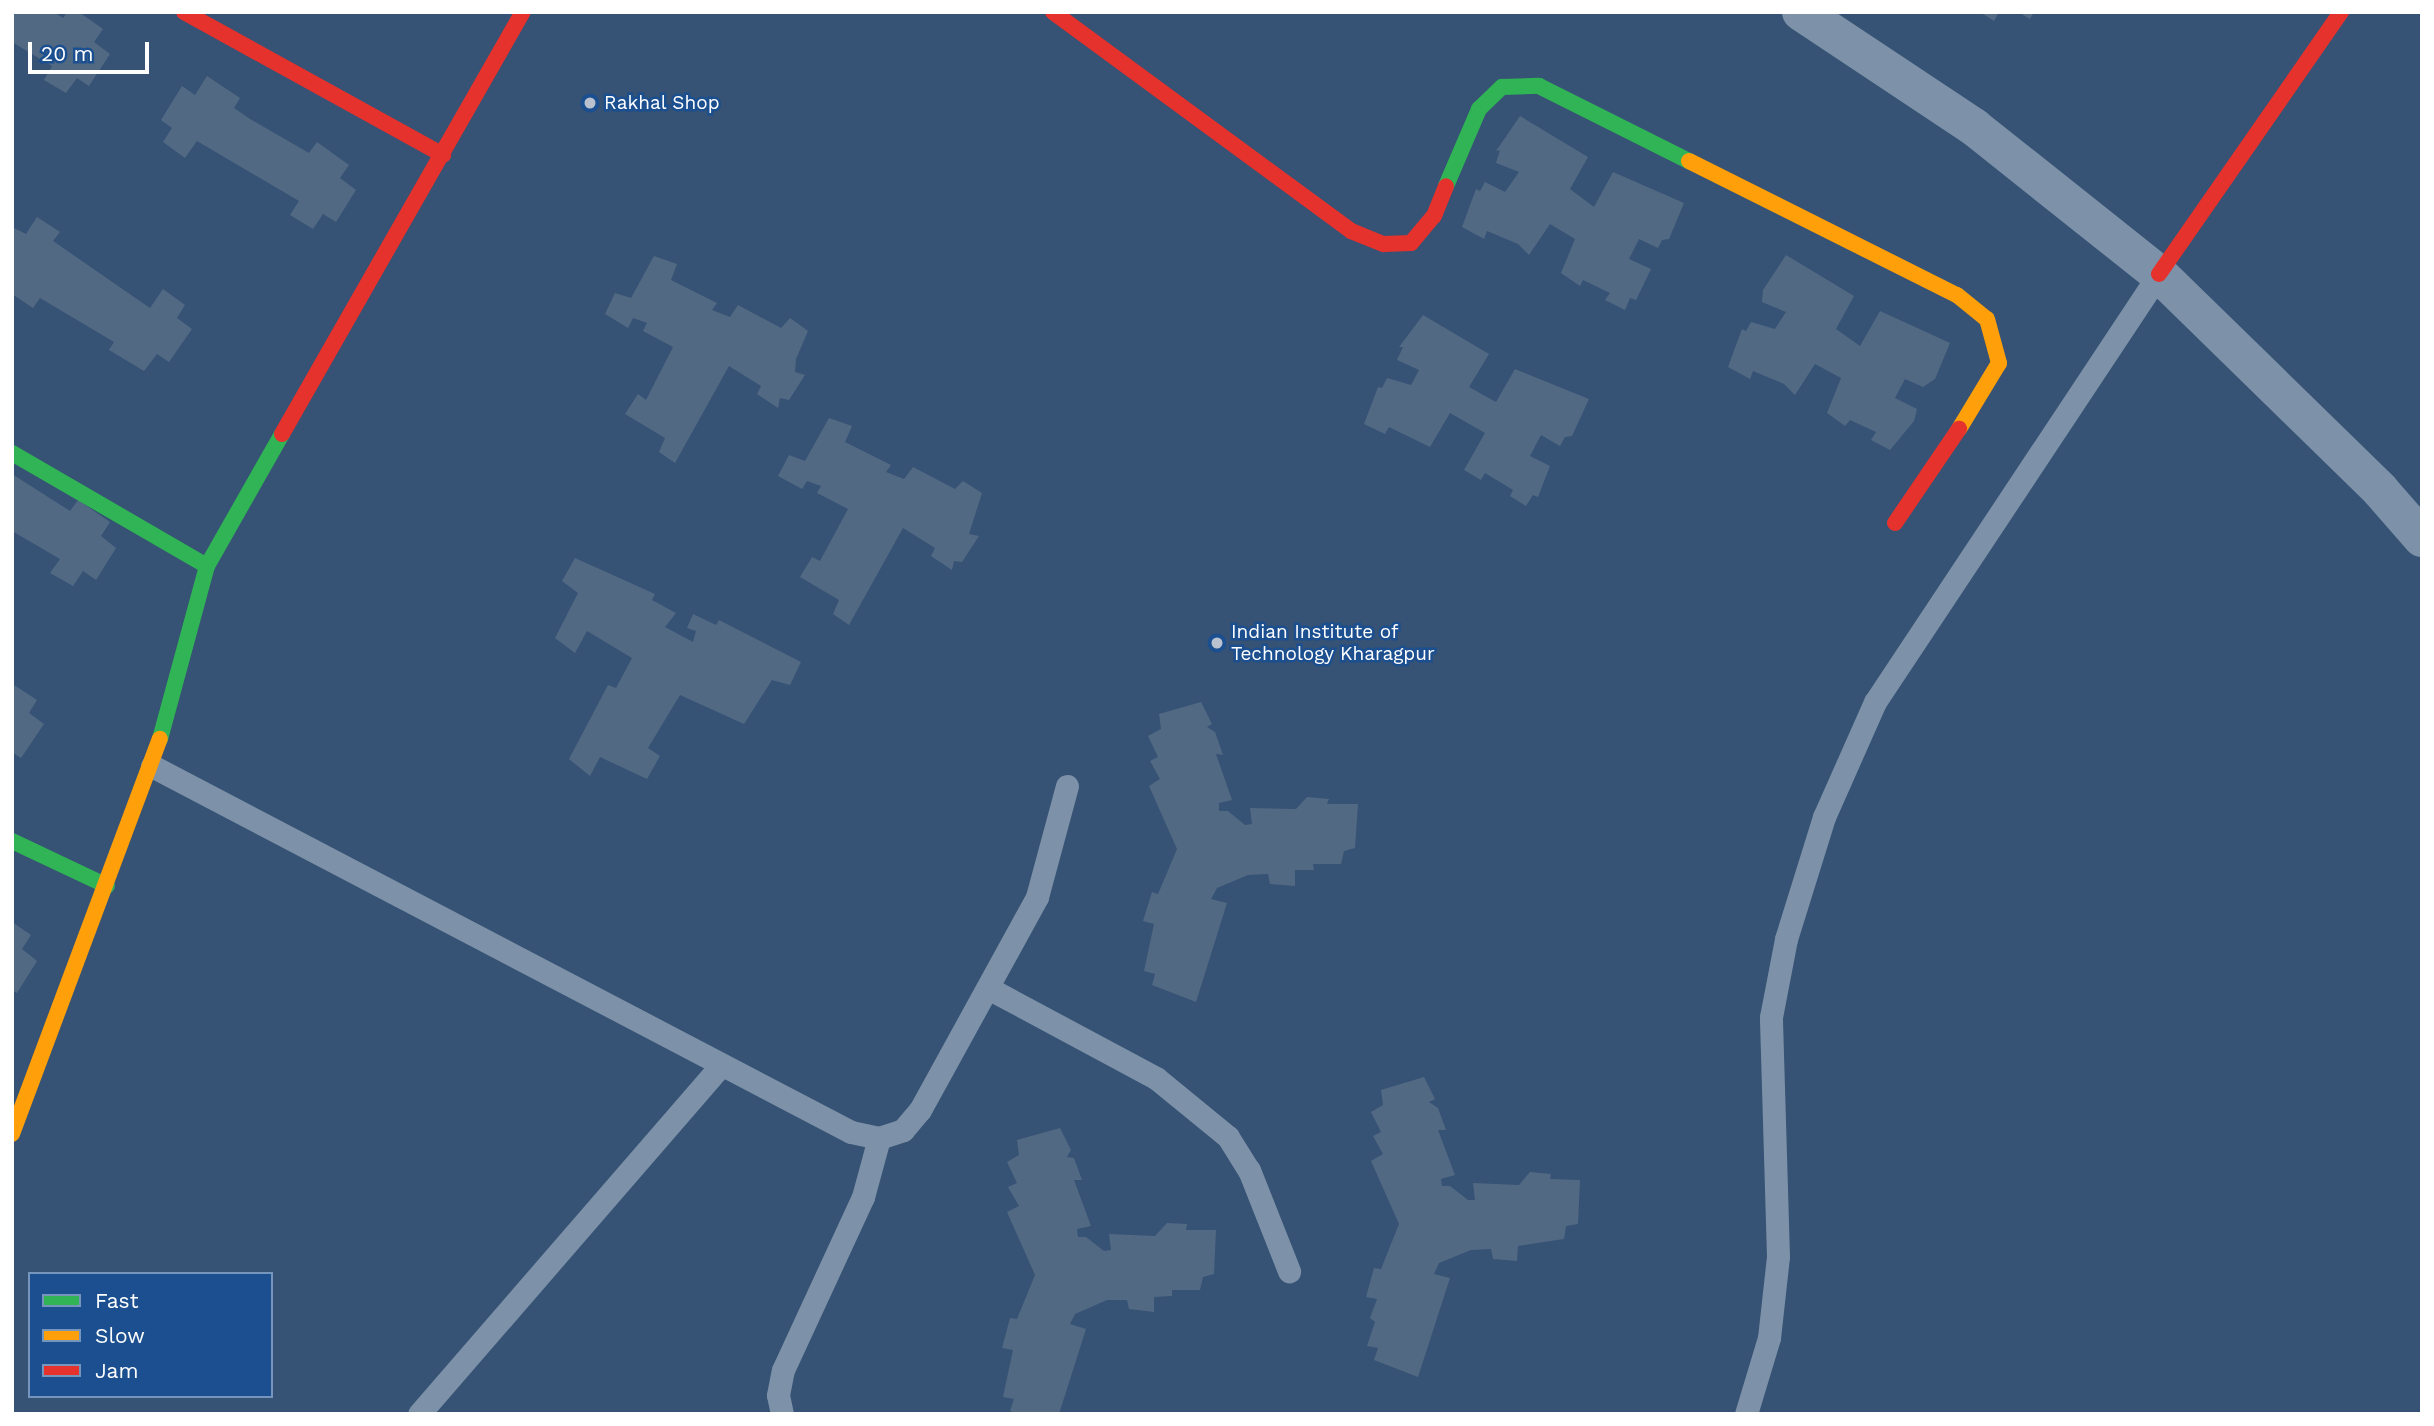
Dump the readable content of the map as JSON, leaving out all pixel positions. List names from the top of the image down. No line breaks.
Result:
{"places":["Rakhal Shop","Indian Institute of Technology Kharagpur"],"legend":["Fast","Slow","Jam"],"scale_bar":"20 m"}
